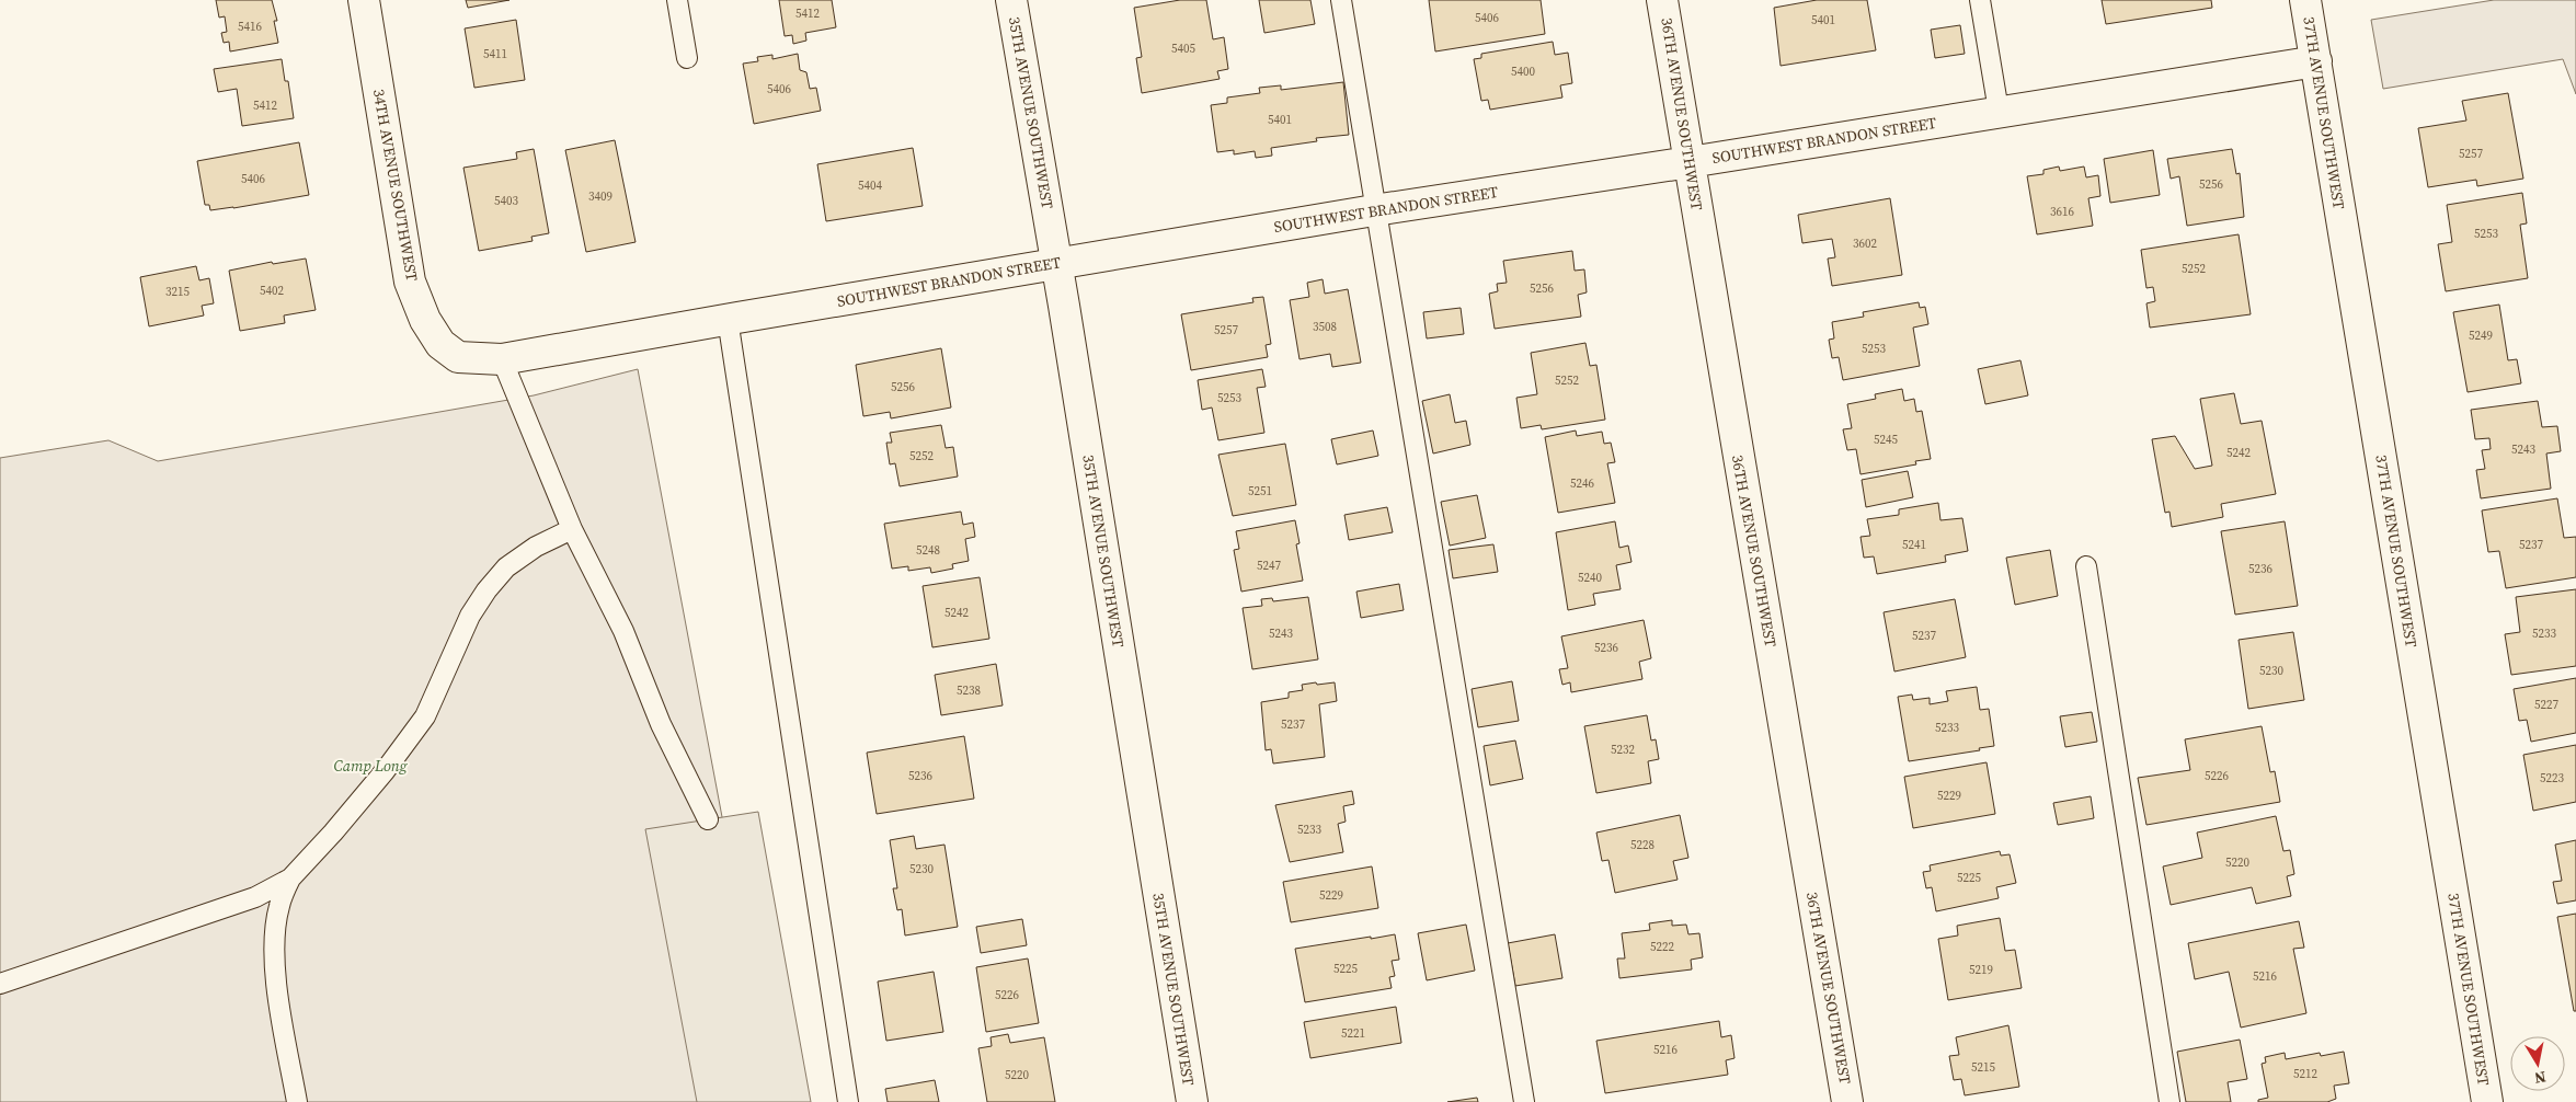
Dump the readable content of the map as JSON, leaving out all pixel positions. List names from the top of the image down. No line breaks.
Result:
{"streets":{"street":["35TH AVENUE SOUTHWEST","37TH AVENUE SOUTHWEST","36TH AVENUE SOUTHWEST","SOUTHWEST BRANDON STREET","34TH AVENUE SOUTHWEST"]},"crossings":[["35TH AVENUE SOUTHWEST","SOUTHWEST BRANDON STREET"],["37TH AVENUE SOUTHWEST","SOUTHWEST BRANDON STREET"],["36TH AVENUE SOUTHWEST","SOUTHWEST BRANDON STREET"],["SOUTHWEST BRANDON STREET","34TH AVENUE SOUTHWEST"]],"parks":["Camp Long"],"house_numbers":["5412","5406","5401","5416","5405","5411","5400","5406","5412","5401","5257","5406","5256","5404","3409","5403","3616","5253","3602","5252","5256","5402","3215","3508","5257","5249","5253","5252","5256","5253","5245","5243","5242","5252","5246","5251","5241","5237","5248","5247","5236","5240","5242","5243","5233","5237","5236","5230","5238","5227","5237","5233","5232","5236","5226","5223","5229","5233","5228","5220","5230","5225","5229","5222","5225","5219","5216","5226","5221","5216","5215","5212","5220"],"north":"bottom"}
